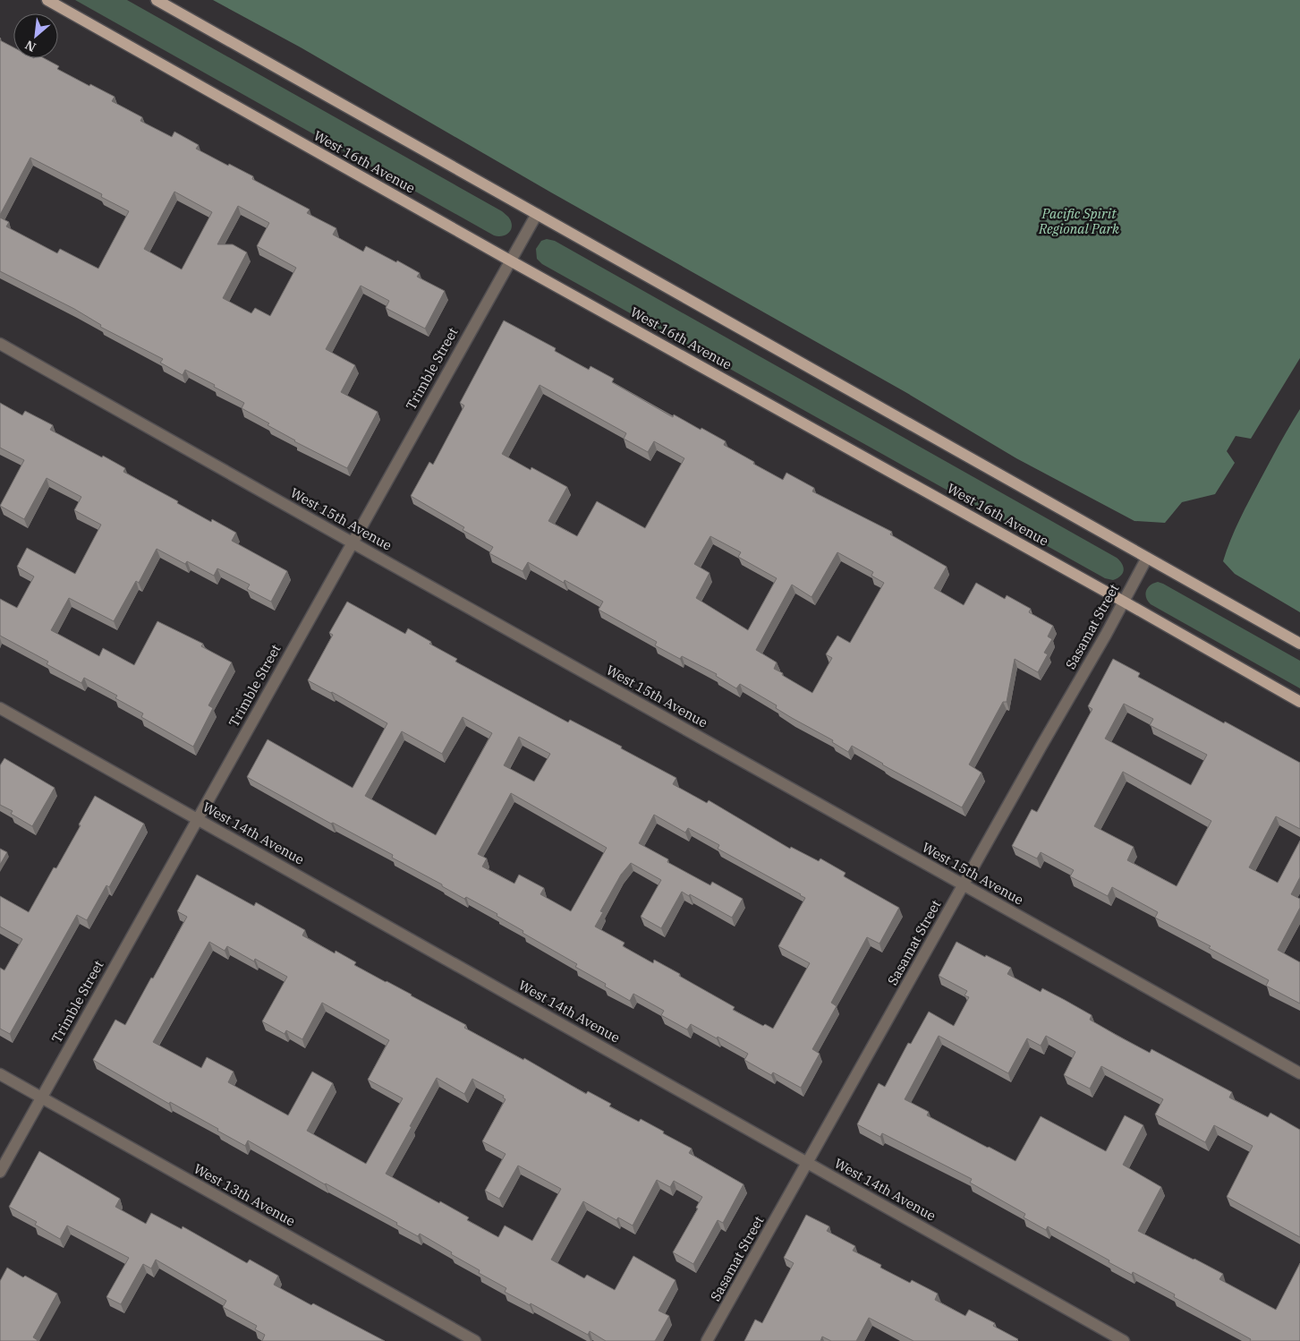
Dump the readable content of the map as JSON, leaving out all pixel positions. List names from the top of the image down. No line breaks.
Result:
{"streets":{"main road":["West 16th Avenue"],"street":["Trimble Street","West 15th Avenue","Sasamat Street","West 14th Avenue","West 13th Avenue"]},"crossings":[["West 16th Avenue","Trimble Street"],["West 16th Avenue","Sasamat Street"],["Trimble Street","West 15th Avenue"],["Trimble Street","West 14th Avenue"],["Trimble Street","West 13th Avenue"],["West 15th Avenue","Sasamat Street"],["Sasamat Street","West 14th Avenue"]],"parks":["Pacific Spirit Regional Park"],"north":"bottom left"}
